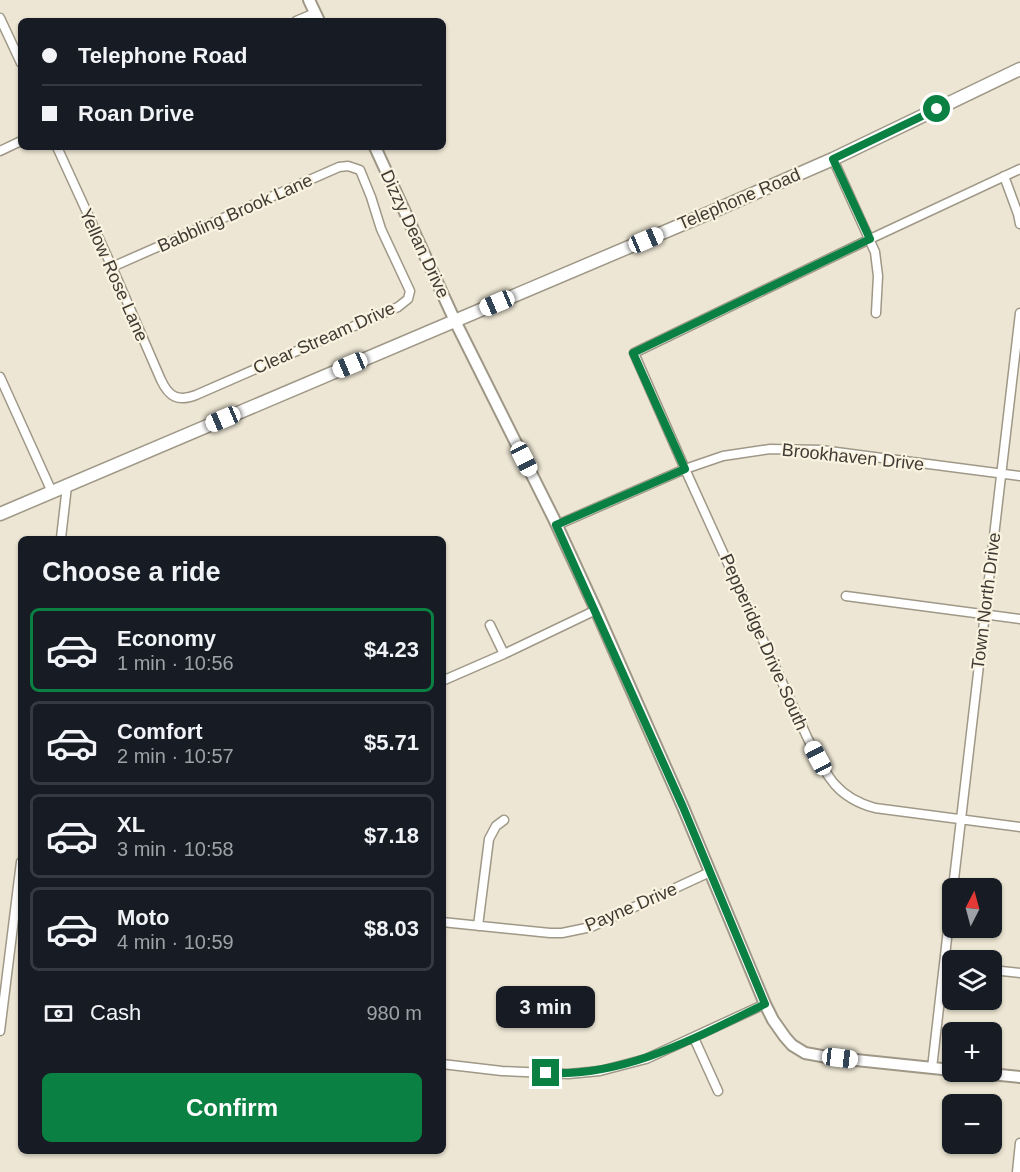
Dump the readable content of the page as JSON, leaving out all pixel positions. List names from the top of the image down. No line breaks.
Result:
{"streets":{"main road":["Telephone Road"],"street":["Babbling Brook Lane","Dizzy Dean Drive","Yellow Rose Lane","Clear Stream Drive","Brookhaven Drive","Town North Drive","Pepperidge Drive South","Payne Drive"]},"crossings":[["Telephone Road","Dizzy Dean Drive"],["Babbling Brook Lane","Yellow Rose Lane"],["Babbling Brook Lane","Clear Stream Drive"],["Dizzy Dean Drive","Brookhaven Drive"],["Dizzy Dean Drive","Payne Drive"],["Yellow Rose Lane","Clear Stream Drive"],["Brookhaven Drive","Town North Drive"],["Brookhaven Drive","Pepperidge Drive South"],["Town North Drive","Pepperidge Drive South"]],"north":"top","page":{"banner":["Telephone Road","Roan Drive"],"heading":"Choose a ride","list":[{"name":"Economy","note":"1 min · 10:56","value":"$4.23"},{"name":"Comfort","note":"2 min · 10:57","value":"$5.71"},{"name":"XL","note":"3 min · 10:58","value":"$7.18"},{"name":"Moto","note":"4 min · 10:59","value":"$8.03"}],"map_buttons":["+","−"],"pay":["Cash","980 m"],"bubble":"3 min","buttons":"Confirm"}}
